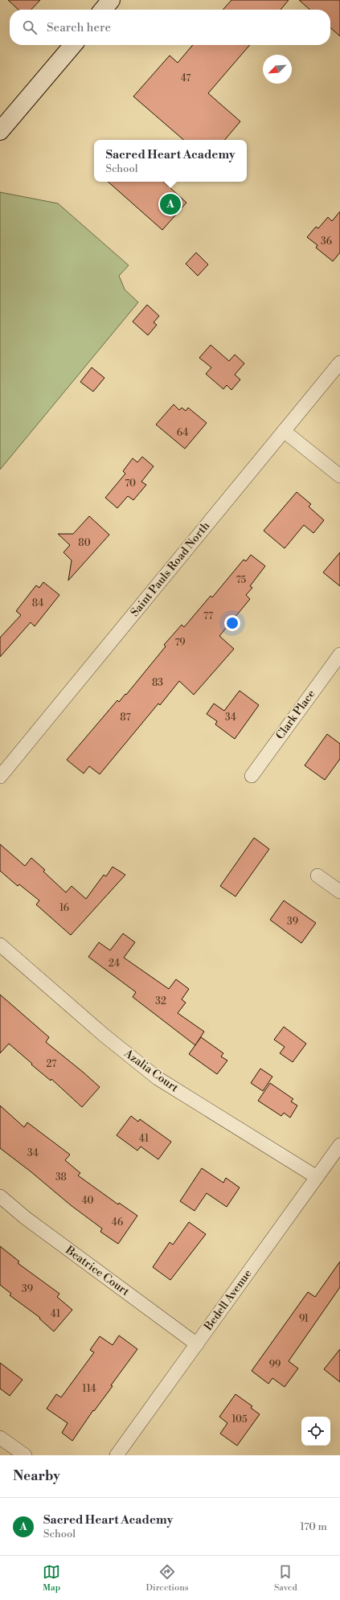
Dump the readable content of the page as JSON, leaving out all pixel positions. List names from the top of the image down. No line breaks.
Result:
{"streets":{"street":["Saint Pauls Road North","Clark Place","Azalia Court","Beatrice Court","Bedell Avenue"]},"crossings":[["Azalia Court","Bedell Avenue"],["Beatrice Court","Bedell Avenue"]],"house_numbers":["47","36","64","70","80","75","84","77","79","83","87","34","16","39","24","32","27","41","34","38","40","46","39","41","91","99","114","105"],"north":"bottom left","page":{"search":"Search here","popup":["Sacred Heart Academy","School"],"pins":"A","heading":"Nearby","list":[{"mark":"A","name":"Sacred Heart Academy","note":"School","value":"170 m"}],"nav":["Map","Directions","Saved"]}}
